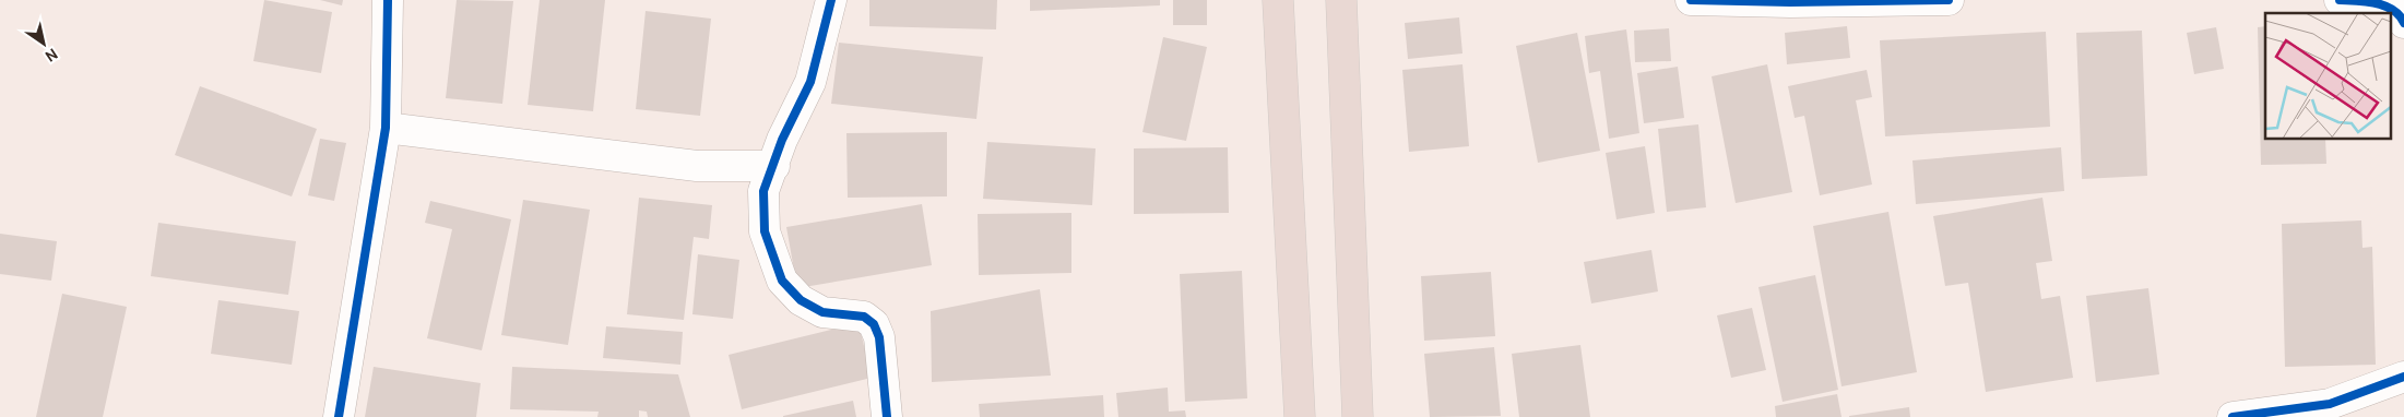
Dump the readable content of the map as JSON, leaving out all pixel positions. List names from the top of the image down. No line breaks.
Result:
{"north":"bottom right"}
